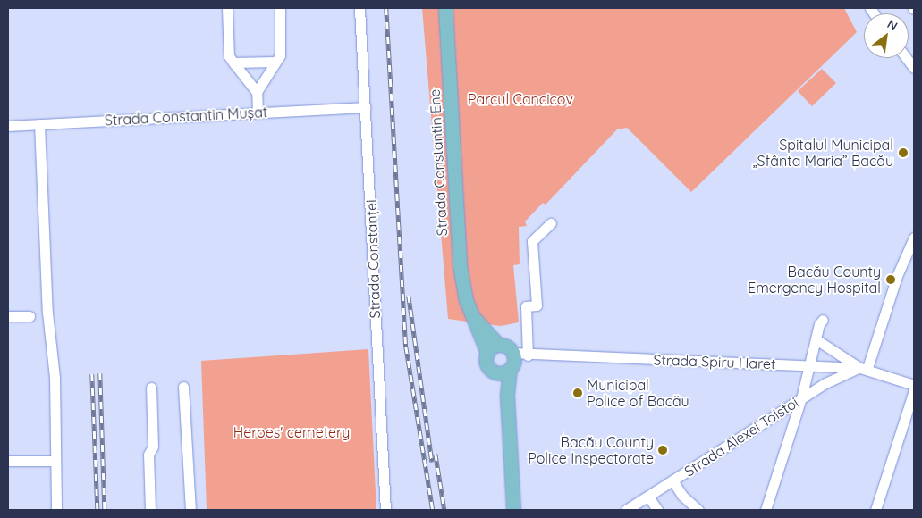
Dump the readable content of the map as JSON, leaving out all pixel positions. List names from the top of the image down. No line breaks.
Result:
{"streets":{"main road":["Strada Constantin Ene"],"street":["Strada Constantin Mușat","Strada Constanței","Strada Spiru Haret","Strada Alexei Tolstoi"]},"crossings":[["Strada Constantin Mușat","Strada Constanței"],["Strada Constantin Ene","Strada Spiru Haret"],["Strada Spiru Haret","Strada Alexei Tolstoi"]],"parks":["Parcul Cancicov","Heroes' cemetery"],"places":["Spitalul Municipal „Sfânta Maria” Bacău","Bacău County Emergency Hospital","Municipal Police of Bacău","Bacău County Police Inspectorate"],"north":"top right"}
